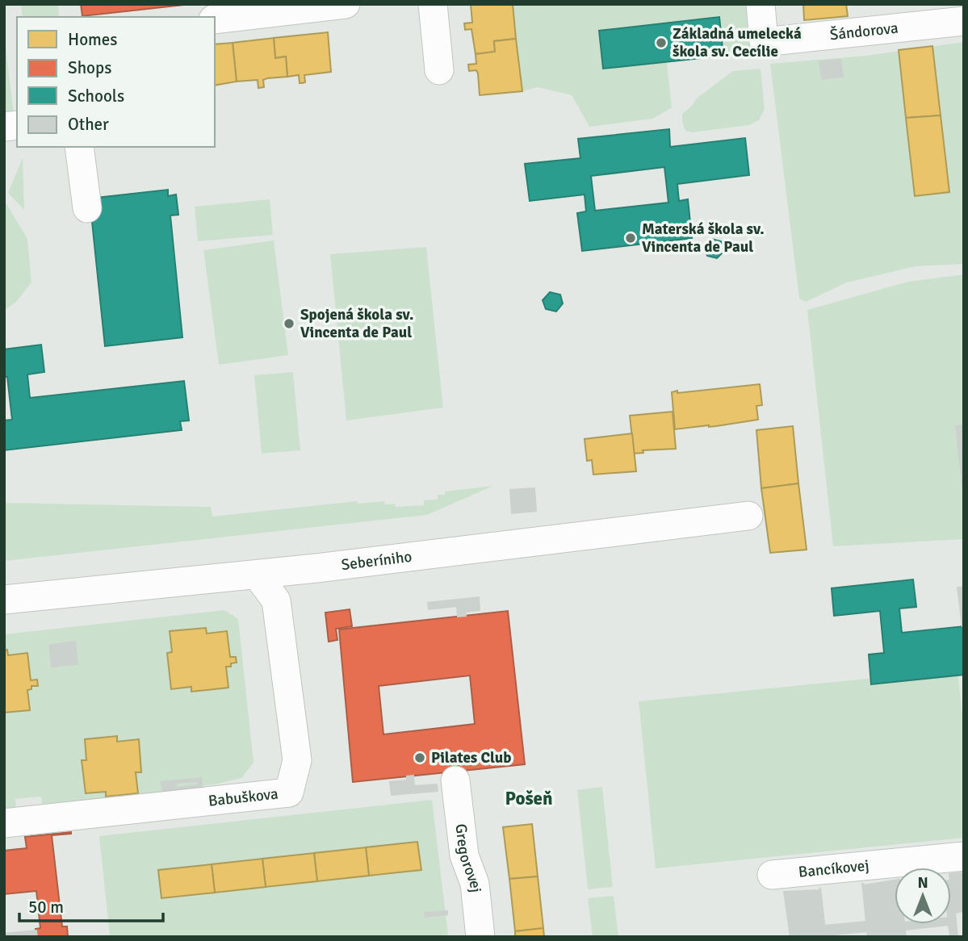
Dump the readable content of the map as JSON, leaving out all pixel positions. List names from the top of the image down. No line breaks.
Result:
{"streets":{"street":["Šándorova","Seberíniho","Babuškova","Gregorovej","Bancíkovej"]},"crossings":[["Seberíniho","Babuškova"]],"districts":["Pošeň"],"places":["Základná umelecká škola sv. Cecílie","Materská škola sv. Vincenta de Paul","Spojená škola sv. Vincenta de Paul","Pilates Club"],"legend":["Homes","Shops","Schools","Other"],"scale_bar":"50 m","north":"top"}
